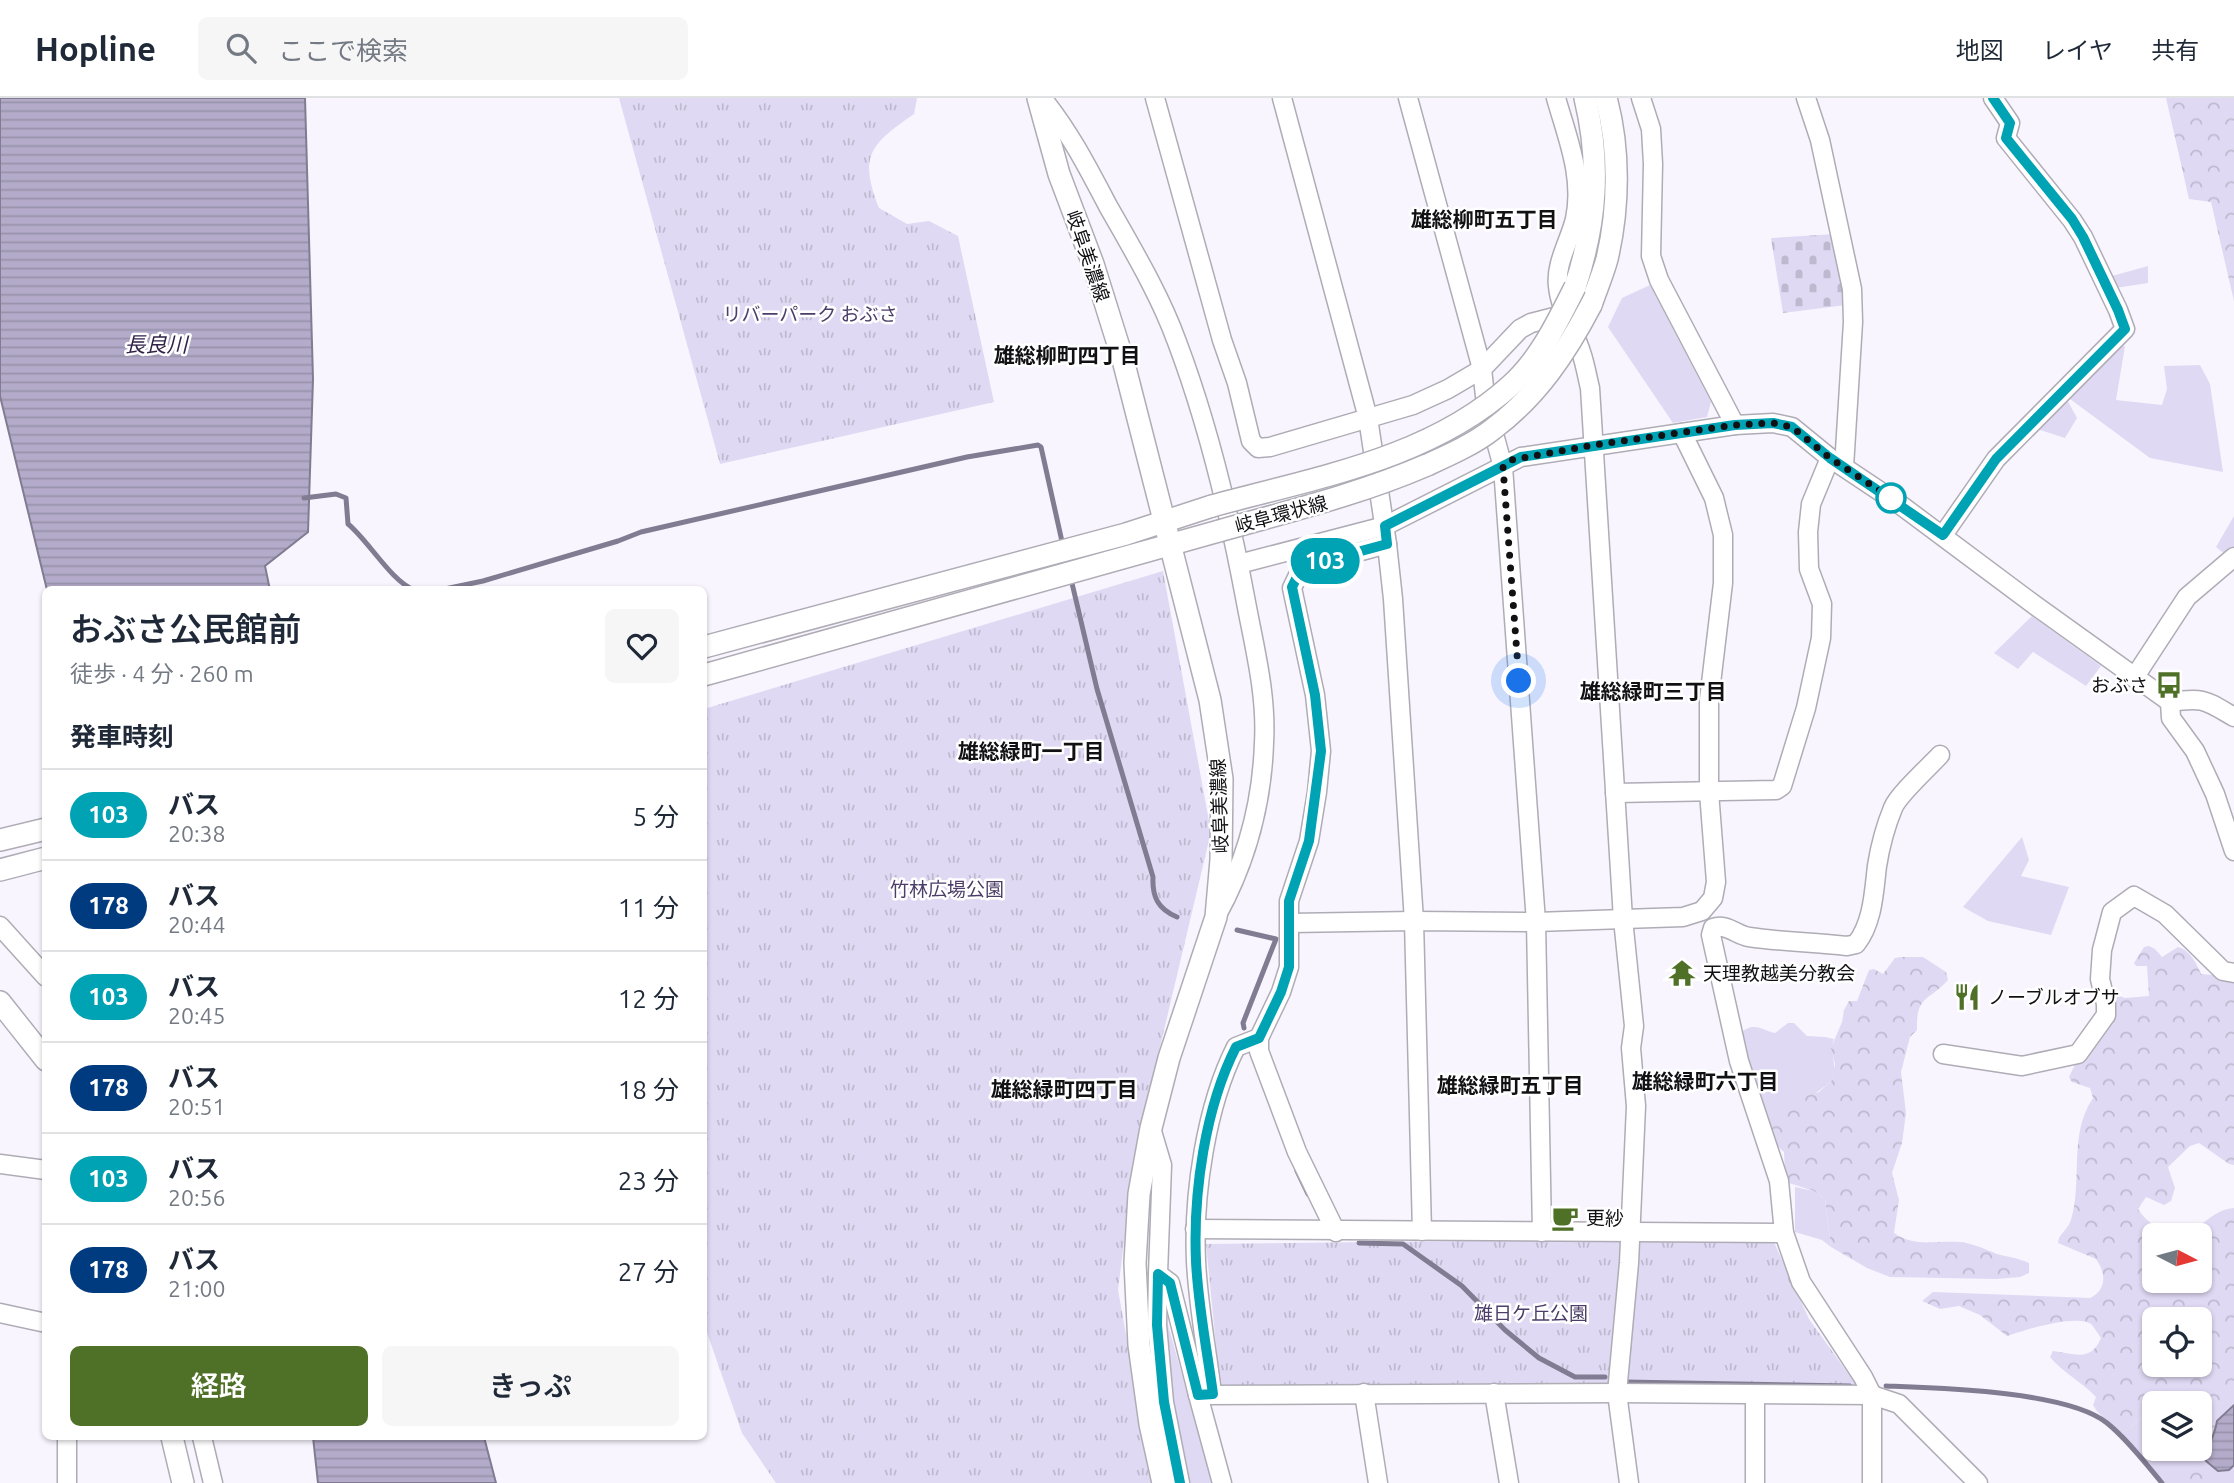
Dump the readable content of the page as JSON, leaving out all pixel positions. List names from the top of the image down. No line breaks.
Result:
{"streets":{"main road":["岐阜美濃線","岐阜環状線"]},"crossings":[["岐阜美濃線","岐阜環状線"]],"districts":["雄総柳町五丁目","雄総柳町四丁目","雄総緑町三丁目","雄総緑町一丁目","雄総緑町六丁目","雄総緑町五丁目","雄総緑町四丁目"],"water":["長良川"],"parks":["リバーパーク おぶさ","竹林広場公園","雄日ケ丘公園"],"places":{"bus stop":["おぶさ"],"temple":["天理教越美分教会"],"restaurant":["ノーブルオブサ"],"cafe":["更紗"]},"lines":["bus line 103"],"north":"right","page":{"header":"Hopline","search":"ここで検索","nav":["地図","レイヤ","共有"],"on_map":"103","heading":[["おぶさ公民館前","徒歩 · 4 分 · 260 m"],"発車時刻"],"list":[{"mark":"103","name":"バス","note":"20:38","value":"5 分"},{"mark":"178","name":"バス","note":"20:44","value":"11 分"},{"mark":"103","name":"バス","note":"20:45","value":"12 分"},{"mark":"178","name":"バス","note":"20:51","value":"18 分"},{"mark":"103","name":"バス","note":"20:56","value":"23 分"},{"mark":"178","name":"バス","note":"21:00","value":"27 分"}],"buttons":["経路","きっぷ"]}}
